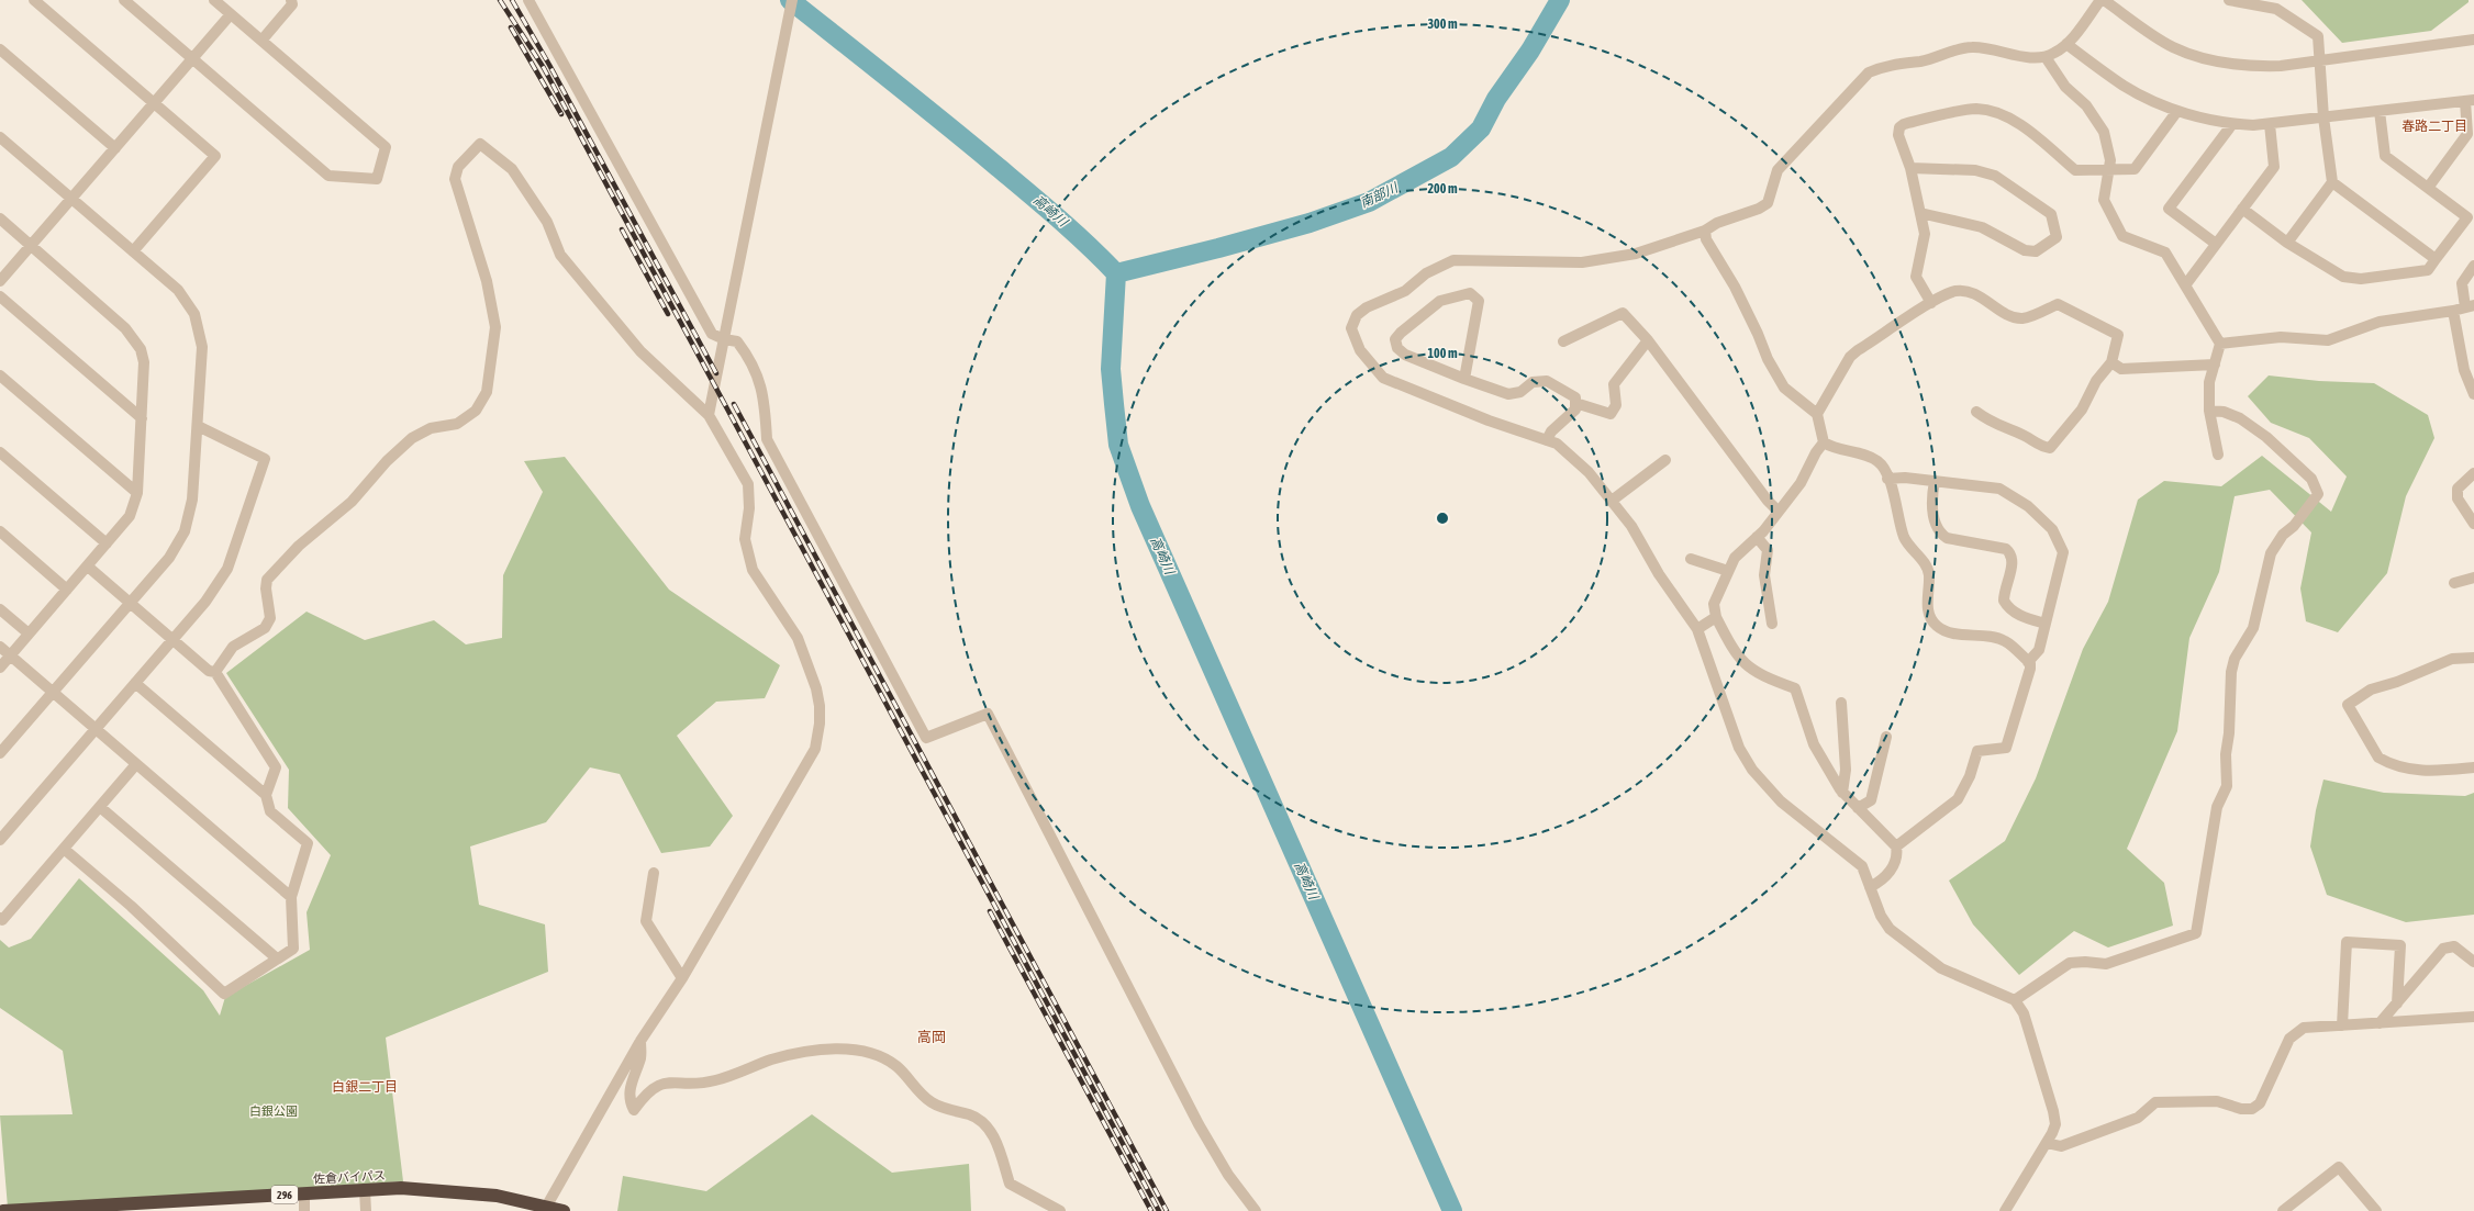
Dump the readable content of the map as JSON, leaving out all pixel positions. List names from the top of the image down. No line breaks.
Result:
{"streets":{"highway":["佐倉バイパス","296"]},"districts":["春路二丁目","高岡","白銀二丁目"],"water":["南部川","高崎川"],"parks":["白銀公園"],"rings":["300 m","200 m","100 m"]}
